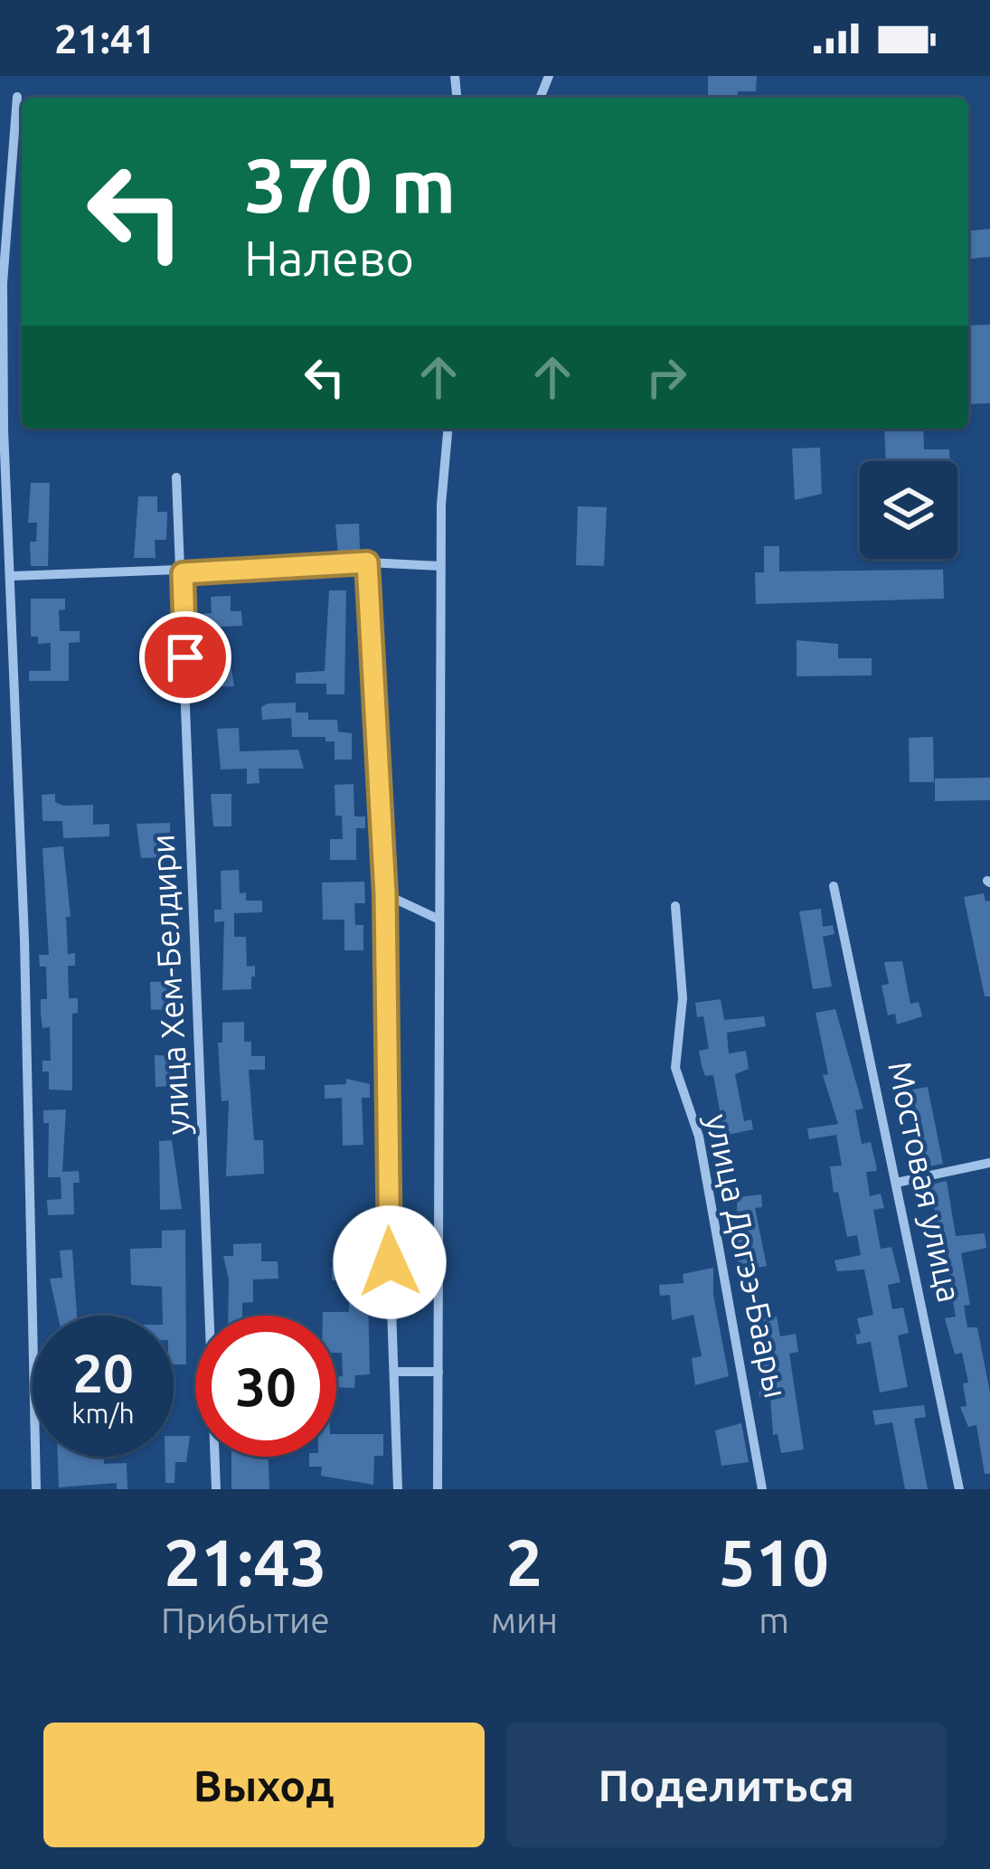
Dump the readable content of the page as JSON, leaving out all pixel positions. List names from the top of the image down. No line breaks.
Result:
{"streets":{"street":["улица Хем-Белдири","Мостовая улица","улица Догээ-Баары"]},"page":{"status":"21:41","turn":["370 m","Налево"],"speed":"20 km/h","limit":"30","eta":["21:43","Прибытие","2","мин","510","m"],"buttons":["Выход","Поделиться"]}}
